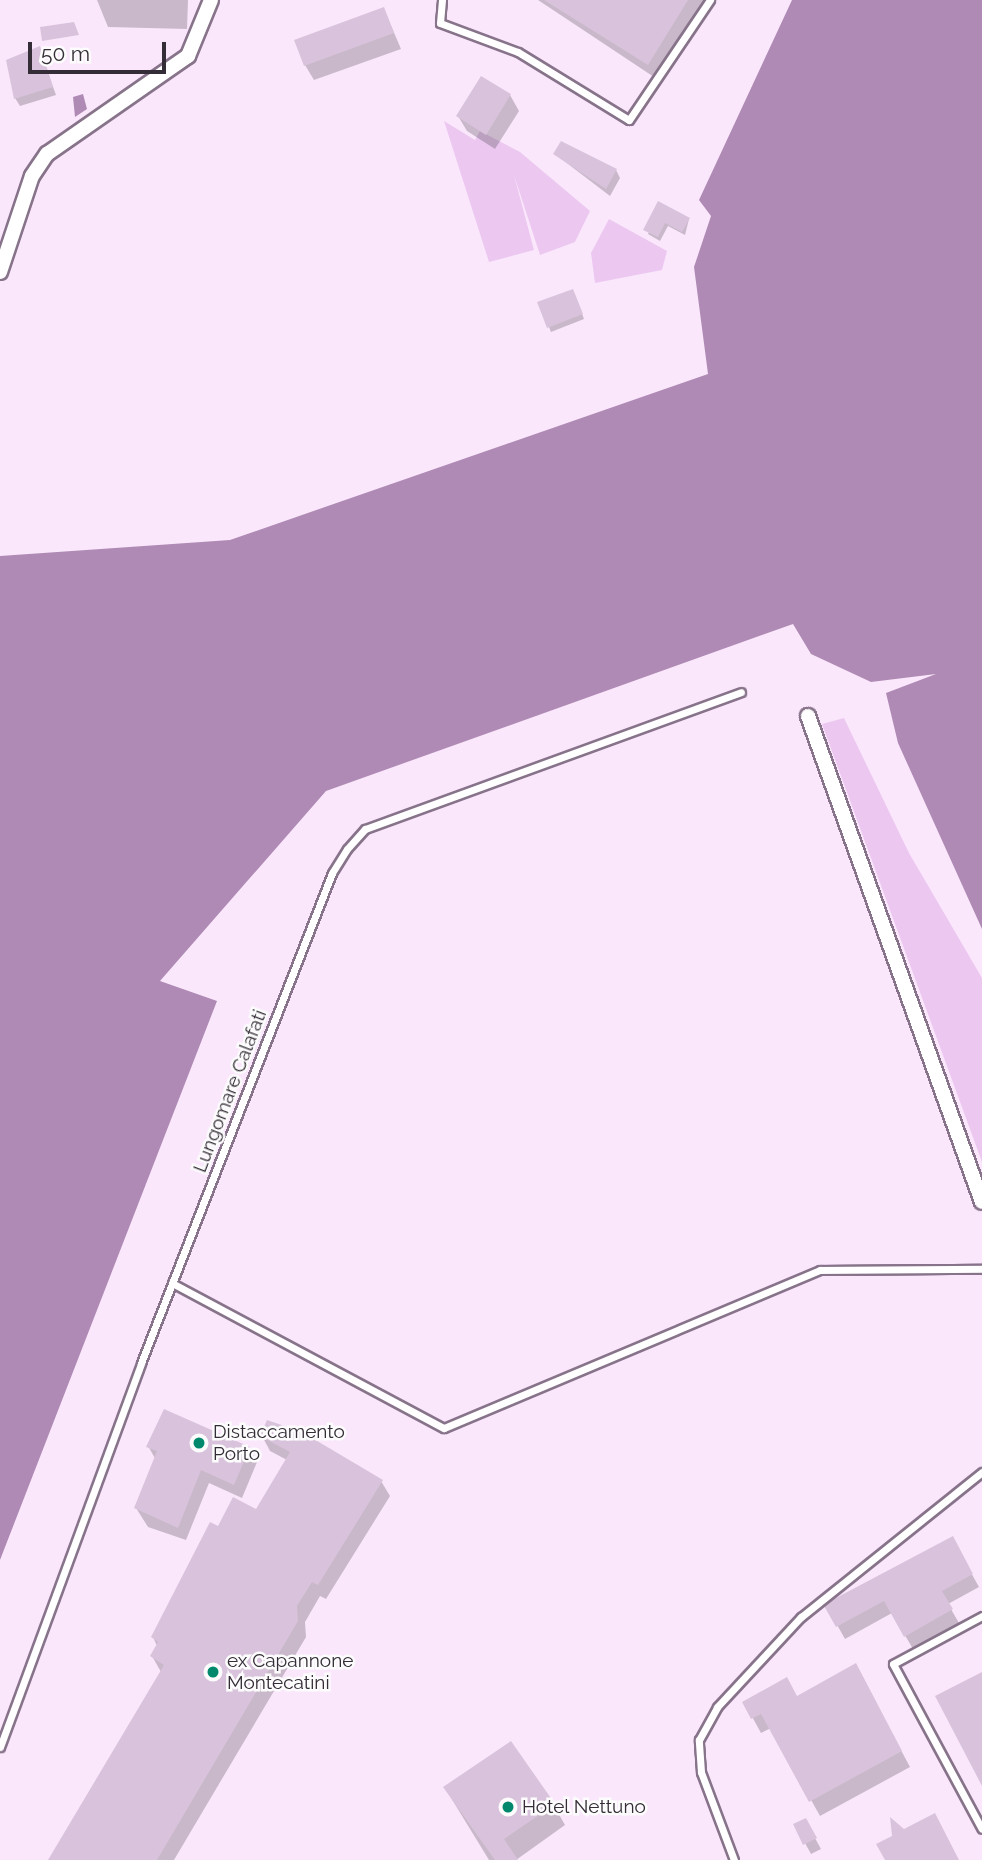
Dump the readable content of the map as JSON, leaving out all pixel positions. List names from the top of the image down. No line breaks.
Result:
{"streets":{"lane":["Lungomare Calafati"]},"places":["Distaccamento Porto","ex Capannone Montecatini","Hotel Nettuno"],"scale_bar":"50 m"}
